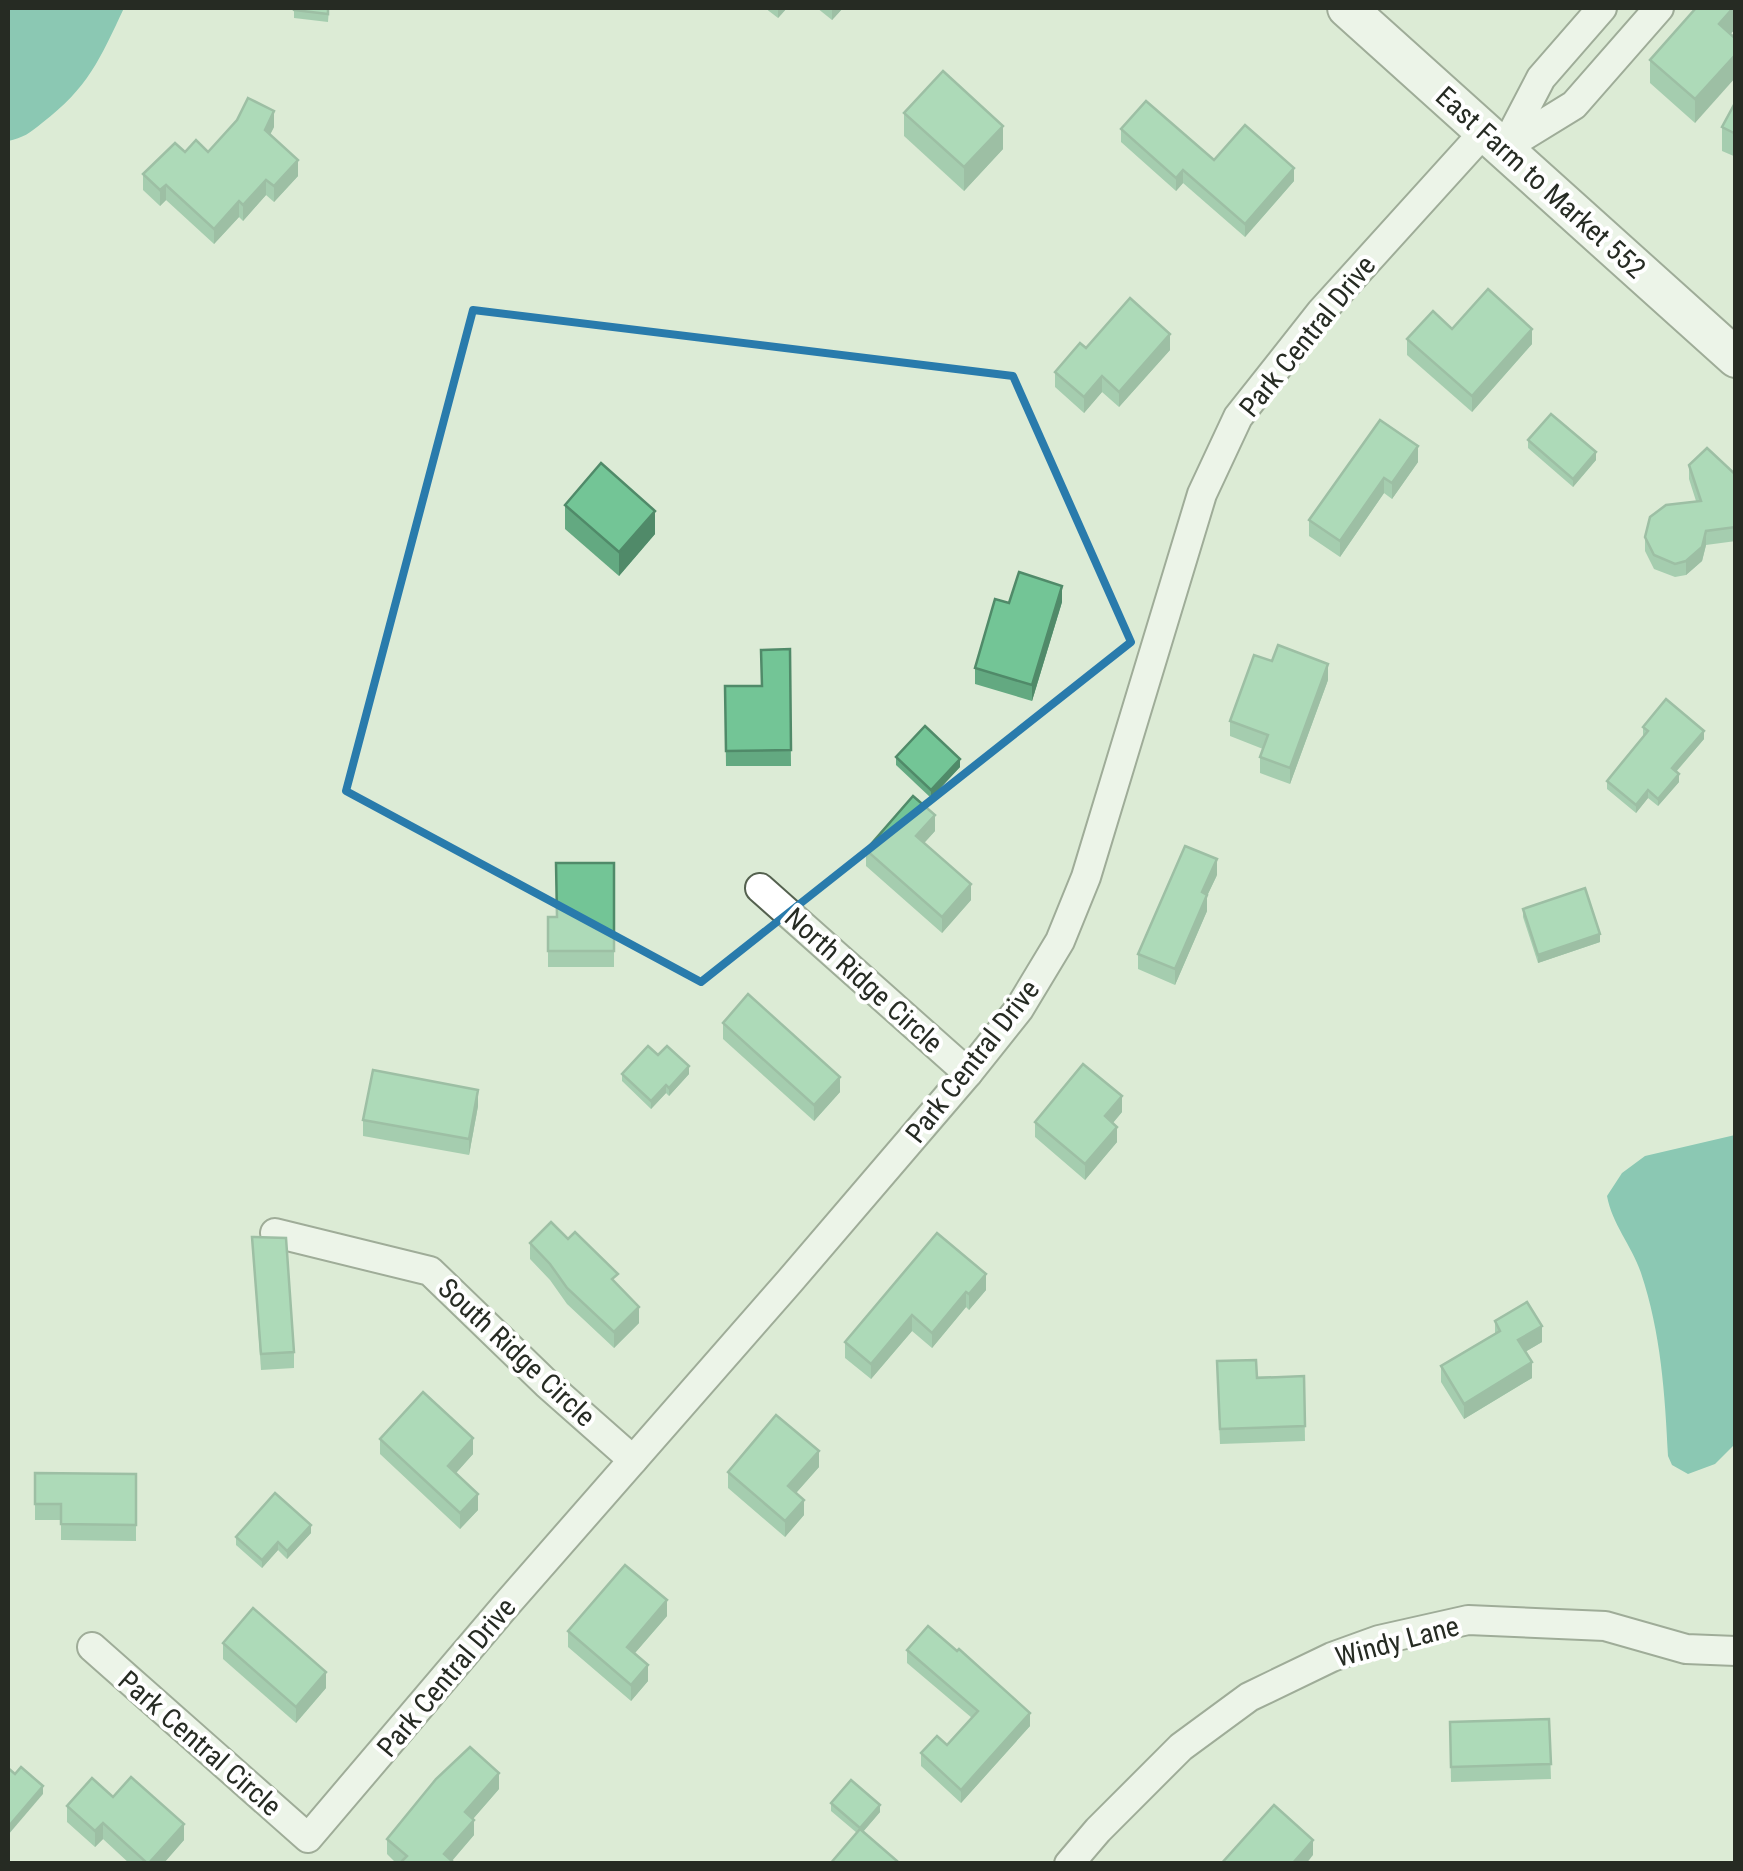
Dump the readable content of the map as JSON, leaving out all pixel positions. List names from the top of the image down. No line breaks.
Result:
{"streets":{"main road":["East Farm to Market 552"],"street":["Park Central Drive","North Ridge Circle","South Ridge Circle","Windy Lane","Park Central Circle"]},"crossings":[["East Farm to Market 552","Park Central Drive"],["Park Central Drive","North Ridge Circle"],["Park Central Drive","South Ridge Circle"],["Park Central Drive","Park Central Circle"]]}
